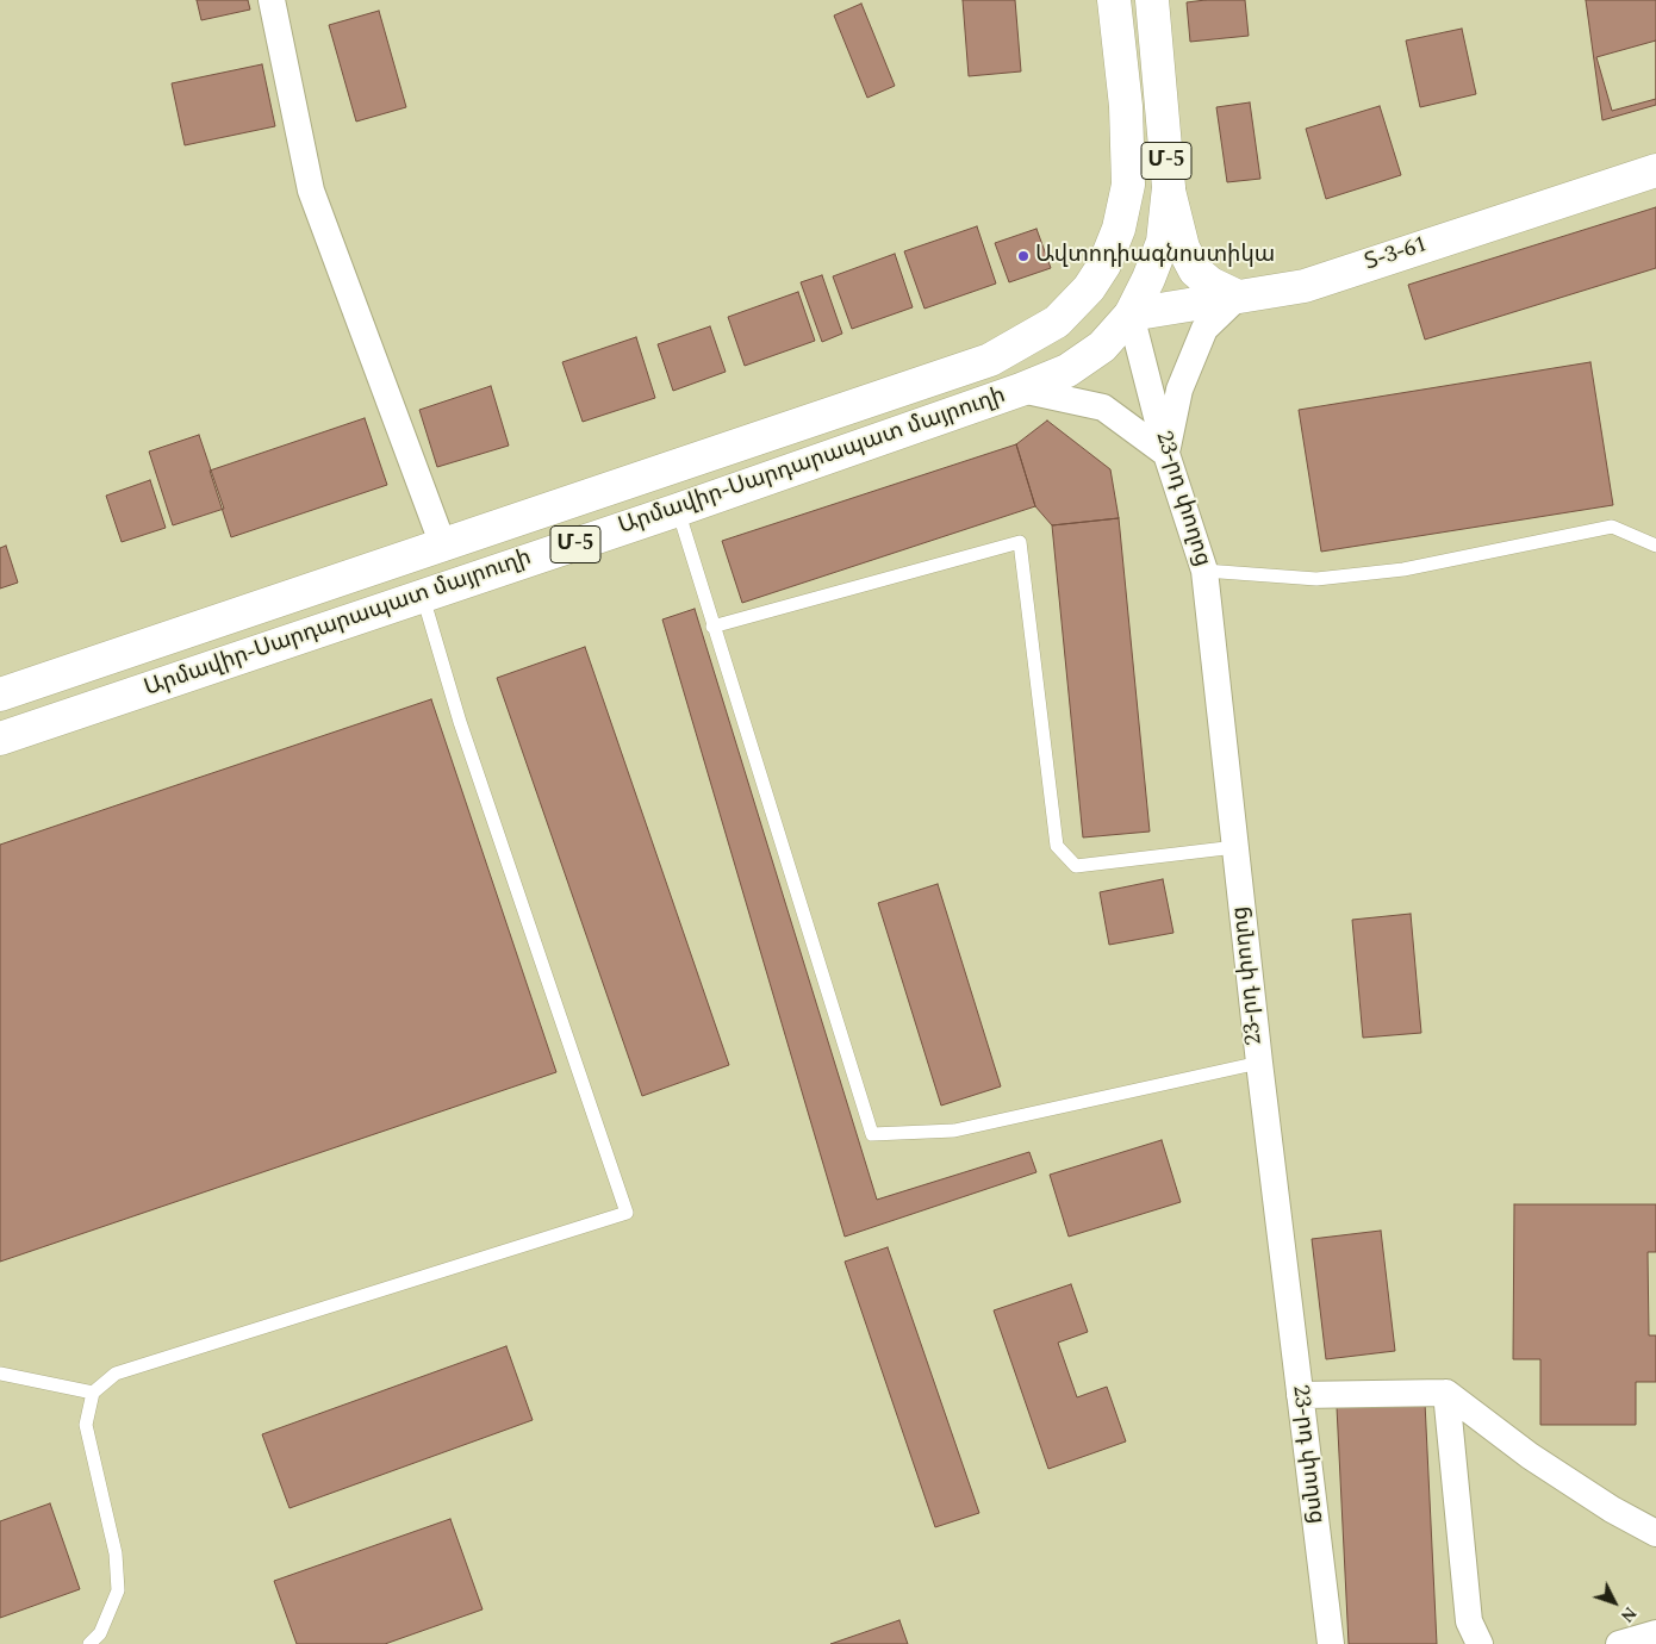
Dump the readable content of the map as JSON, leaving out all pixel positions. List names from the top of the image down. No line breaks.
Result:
{"streets":{"main road":["Մ-5","Տ-3-61","Արմավիր-Սարդարապատ մայրուղի"],"street":["23-րդ փողոց"]},"crossings":[["Տ-3-61","Արմավիր-Սարդարապատ մայրուղի"],["Տ-3-61","23-րդ փողոց"],["Արմավիր-Սարդարապատ մայրուղի","23-րդ փողոց"]],"places":["Ավտոդիագնոստիկա"],"north":"bottom right"}
